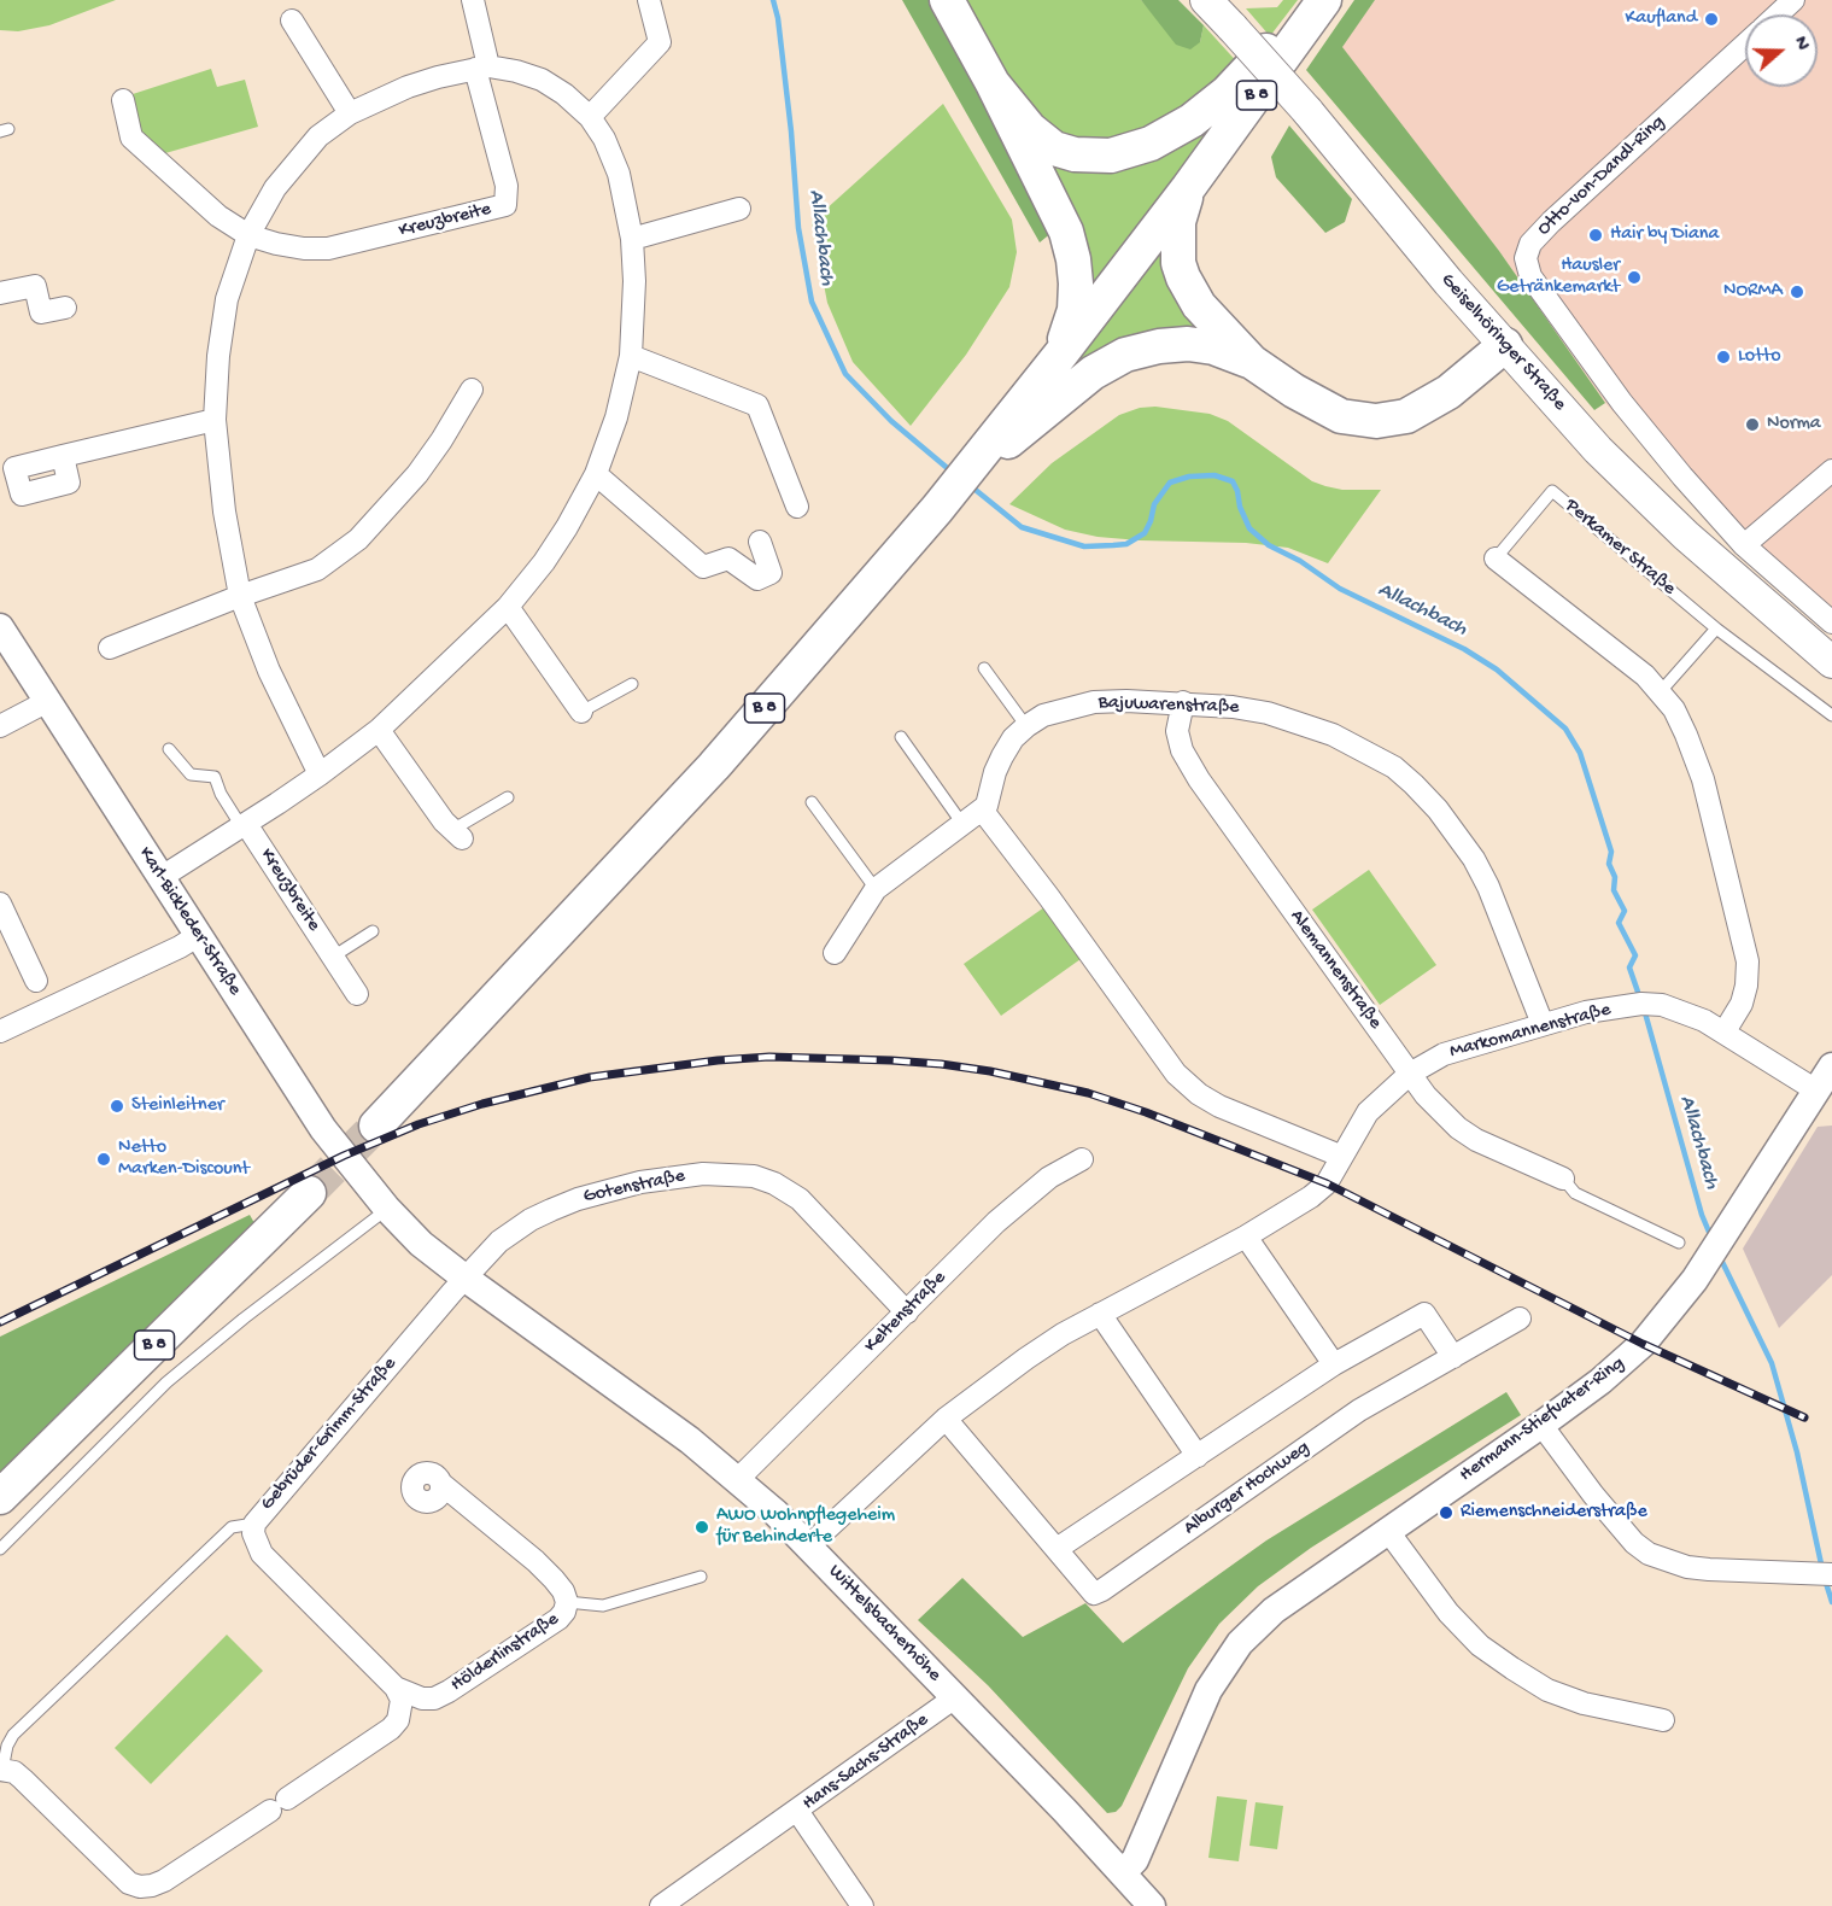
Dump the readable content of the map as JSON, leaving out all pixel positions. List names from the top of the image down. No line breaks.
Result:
{"streets":{"main road":["B 8","Geiselhöringer Straße"],"street":["Otto-von-Dandl-Ring","Kreuzbreite","Perkamer Straße","Bajuwarenstraße","Karl-Bickleder-Straße","Alemannenstraße","Markomannenstraße","Gotenstraße","Keltenstraße","Hermann-Stiefvater-Ring","Gebrüder-Grimm-Straße","Alburger Hochweg","Wittelsbacherhöhe","Hölderlinstraße","Hans-Sachs-Straße"]},"crossings":[["Perkamer Straße","Markomannenstraße"],["Bajuwarenstraße","Alemannenstraße"],["Bajuwarenstraße","Markomannenstraße"],["Karl-Bickleder-Straße","Wittelsbacherhöhe"],["Alemannenstraße","Markomannenstraße"],["Markomannenstraße","Hermann-Stiefvater-Ring"],["Gotenstraße","Keltenstraße"],["Gotenstraße","Gebrüder-Grimm-Straße"],["Gotenstraße","Wittelsbacherhöhe"],["Keltenstraße","Wittelsbacherhöhe"],["Hermann-Stiefvater-Ring","Wittelsbacherhöhe"],["Gebrüder-Grimm-Straße","Wittelsbacherhöhe"],["Gebrüder-Grimm-Straße","Hölderlinstraße"],["Wittelsbacherhöhe","Hans-Sachs-Straße"]],"water":["Allachbach"],"places":["Kaufland","Hair by Diana","Hausler Getränkemarkt","NORMA","Lotto","Norma","Steinleitner","Netto Marken-Discount","Riemenschneiderstraße","AWO Wohnpflegeheim für Behinderte"],"north":"right"}
